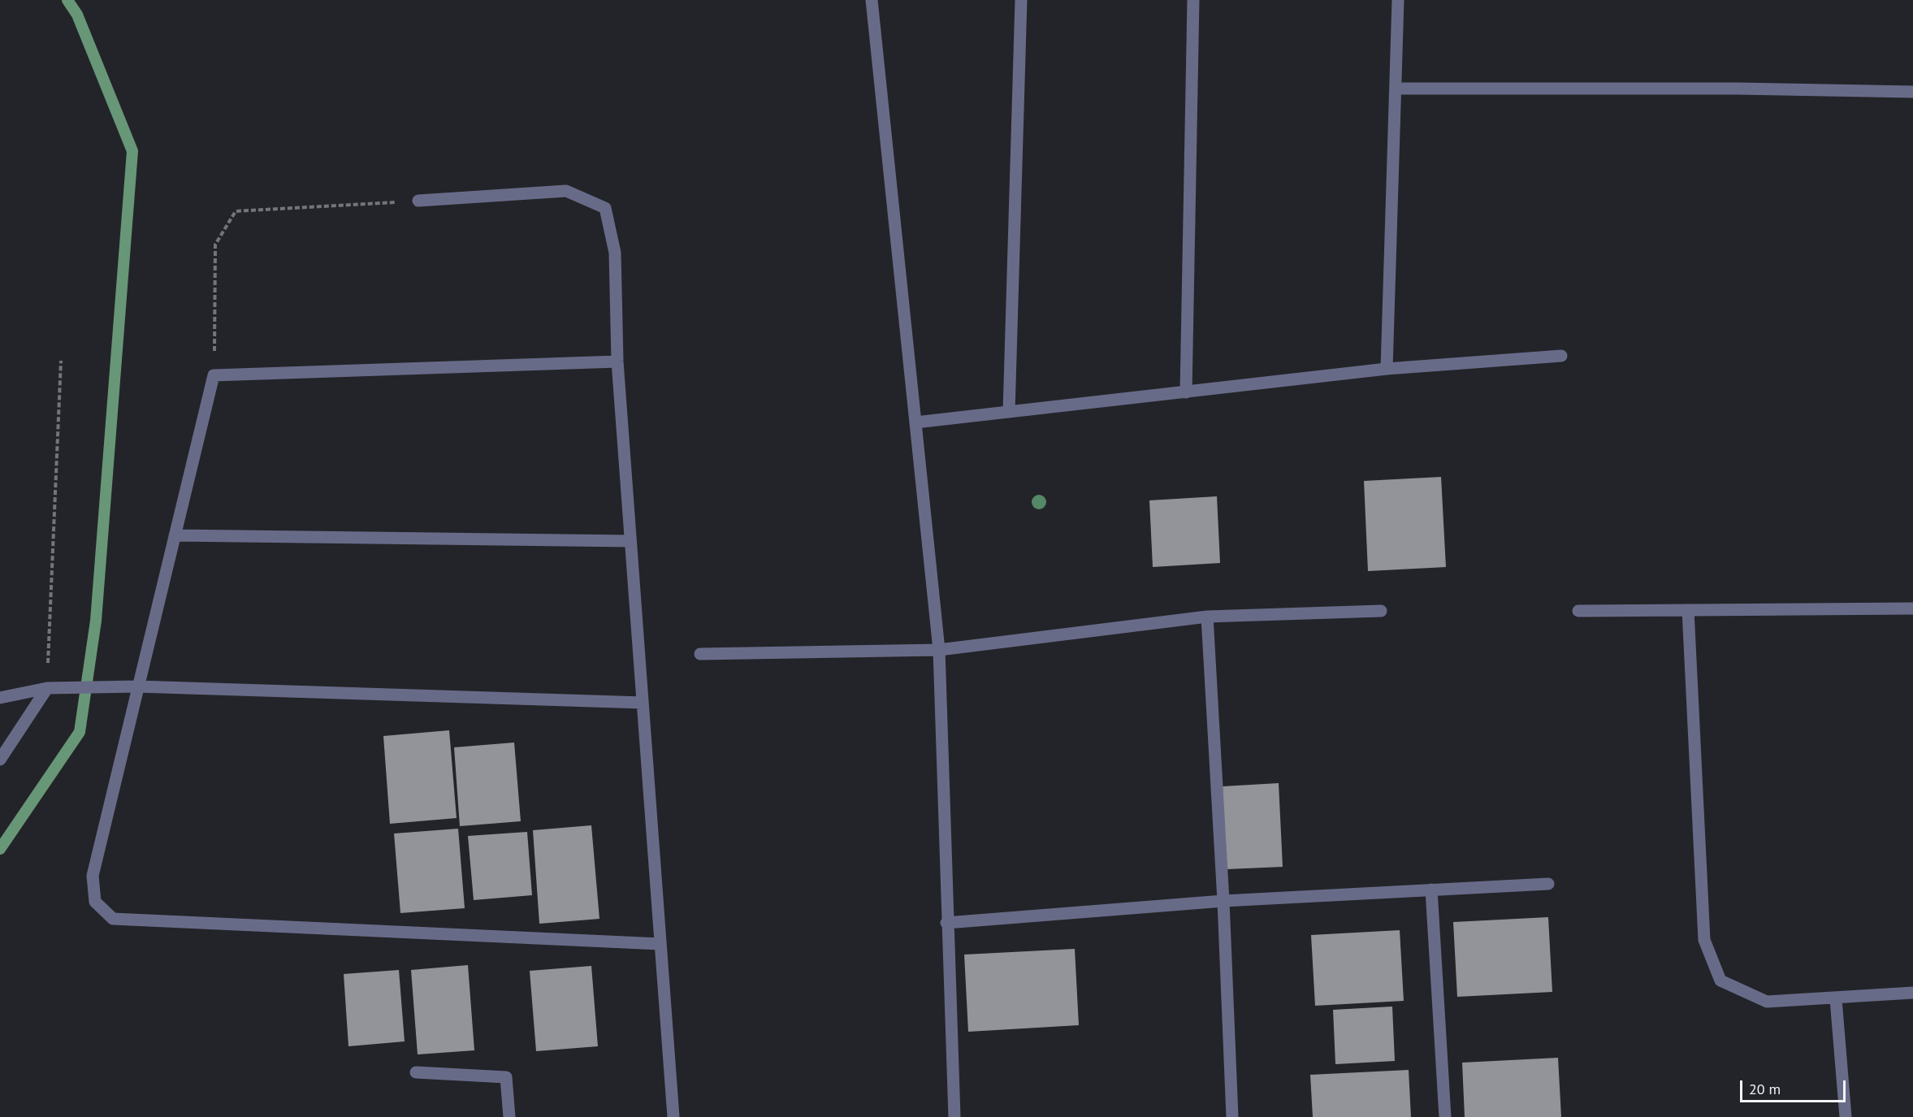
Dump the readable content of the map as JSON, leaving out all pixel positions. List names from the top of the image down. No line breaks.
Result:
{"scale_bar":"20 m"}
